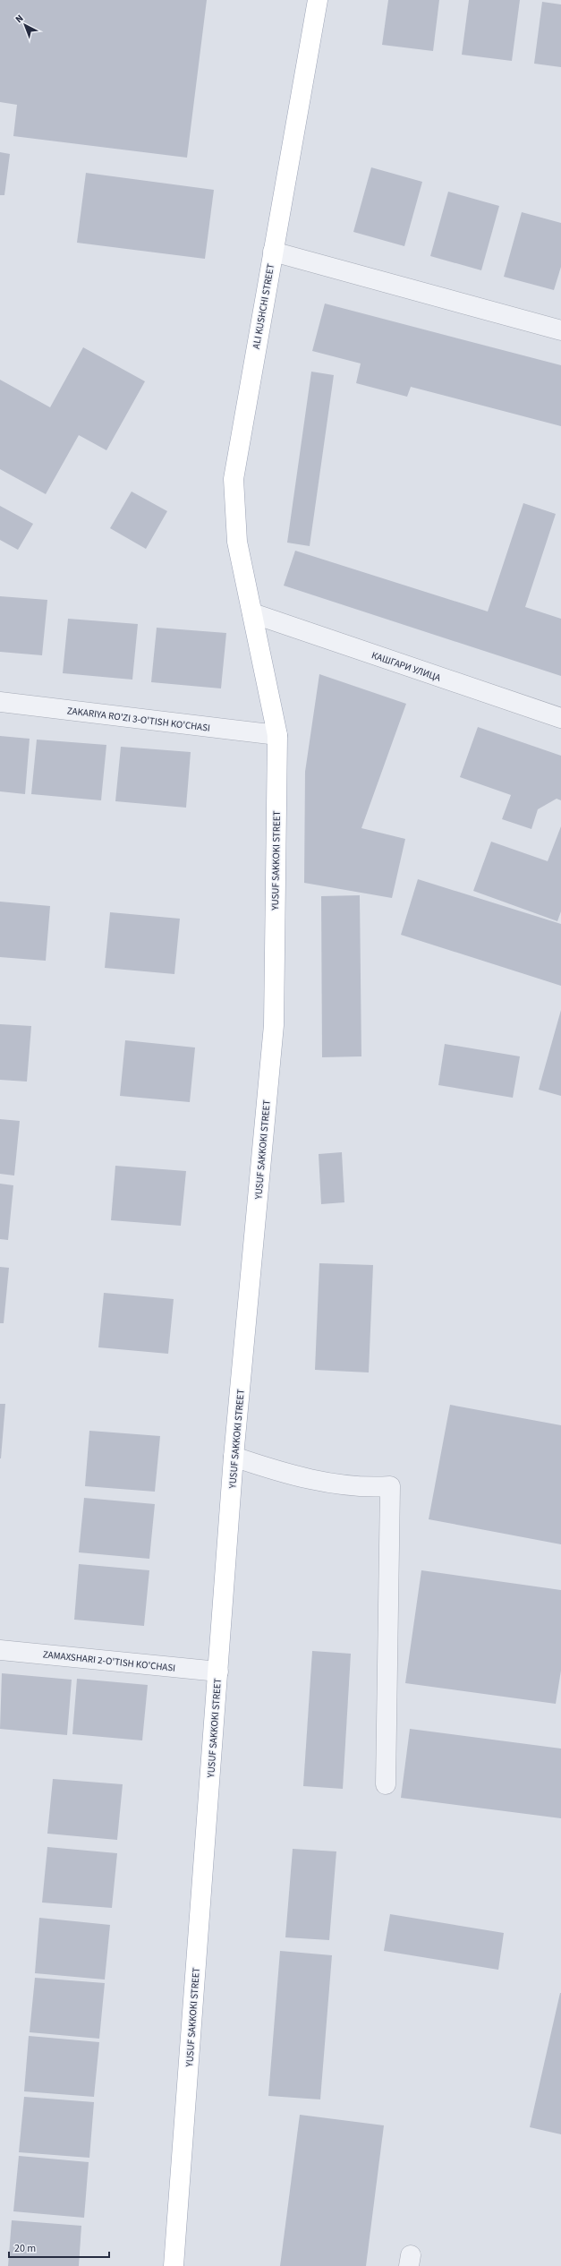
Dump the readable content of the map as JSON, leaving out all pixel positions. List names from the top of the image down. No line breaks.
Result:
{"streets":{"main road":["ALI KUSHCHI STREET","YUSUF SAKKOKI STREET"],"street":["КАШГАРИ УЛИЦА","ZAKARIYA RO'ZI 3-O'TISH KO'CHASI","ZAMAXSHARI 2-O'TISH KO'CHASI"]},"crossings":[["ALI KUSHCHI STREET","КАШГАРИ УЛИЦА"],["ALI KUSHCHI STREET","YUSUF SAKKOKI STREET"],["КАШГАРИ УЛИЦА","YUSUF SAKKOKI STREET"],["ZAKARIYA RO'ZI 3-O'TISH KO'CHASI","YUSUF SAKKOKI STREET"],["YUSUF SAKKOKI STREET","ZAMAXSHARI 2-O'TISH KO'CHASI"]],"scale_bar":"20 m","north":"top left"}
